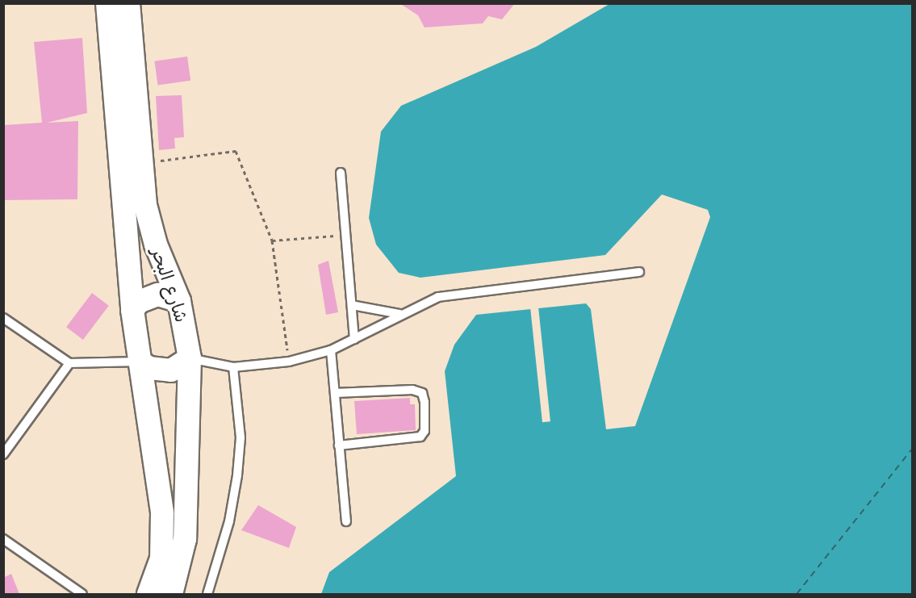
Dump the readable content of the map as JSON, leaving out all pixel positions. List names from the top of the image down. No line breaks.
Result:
{"streets":{"main road":["شارع البحر"]}}
